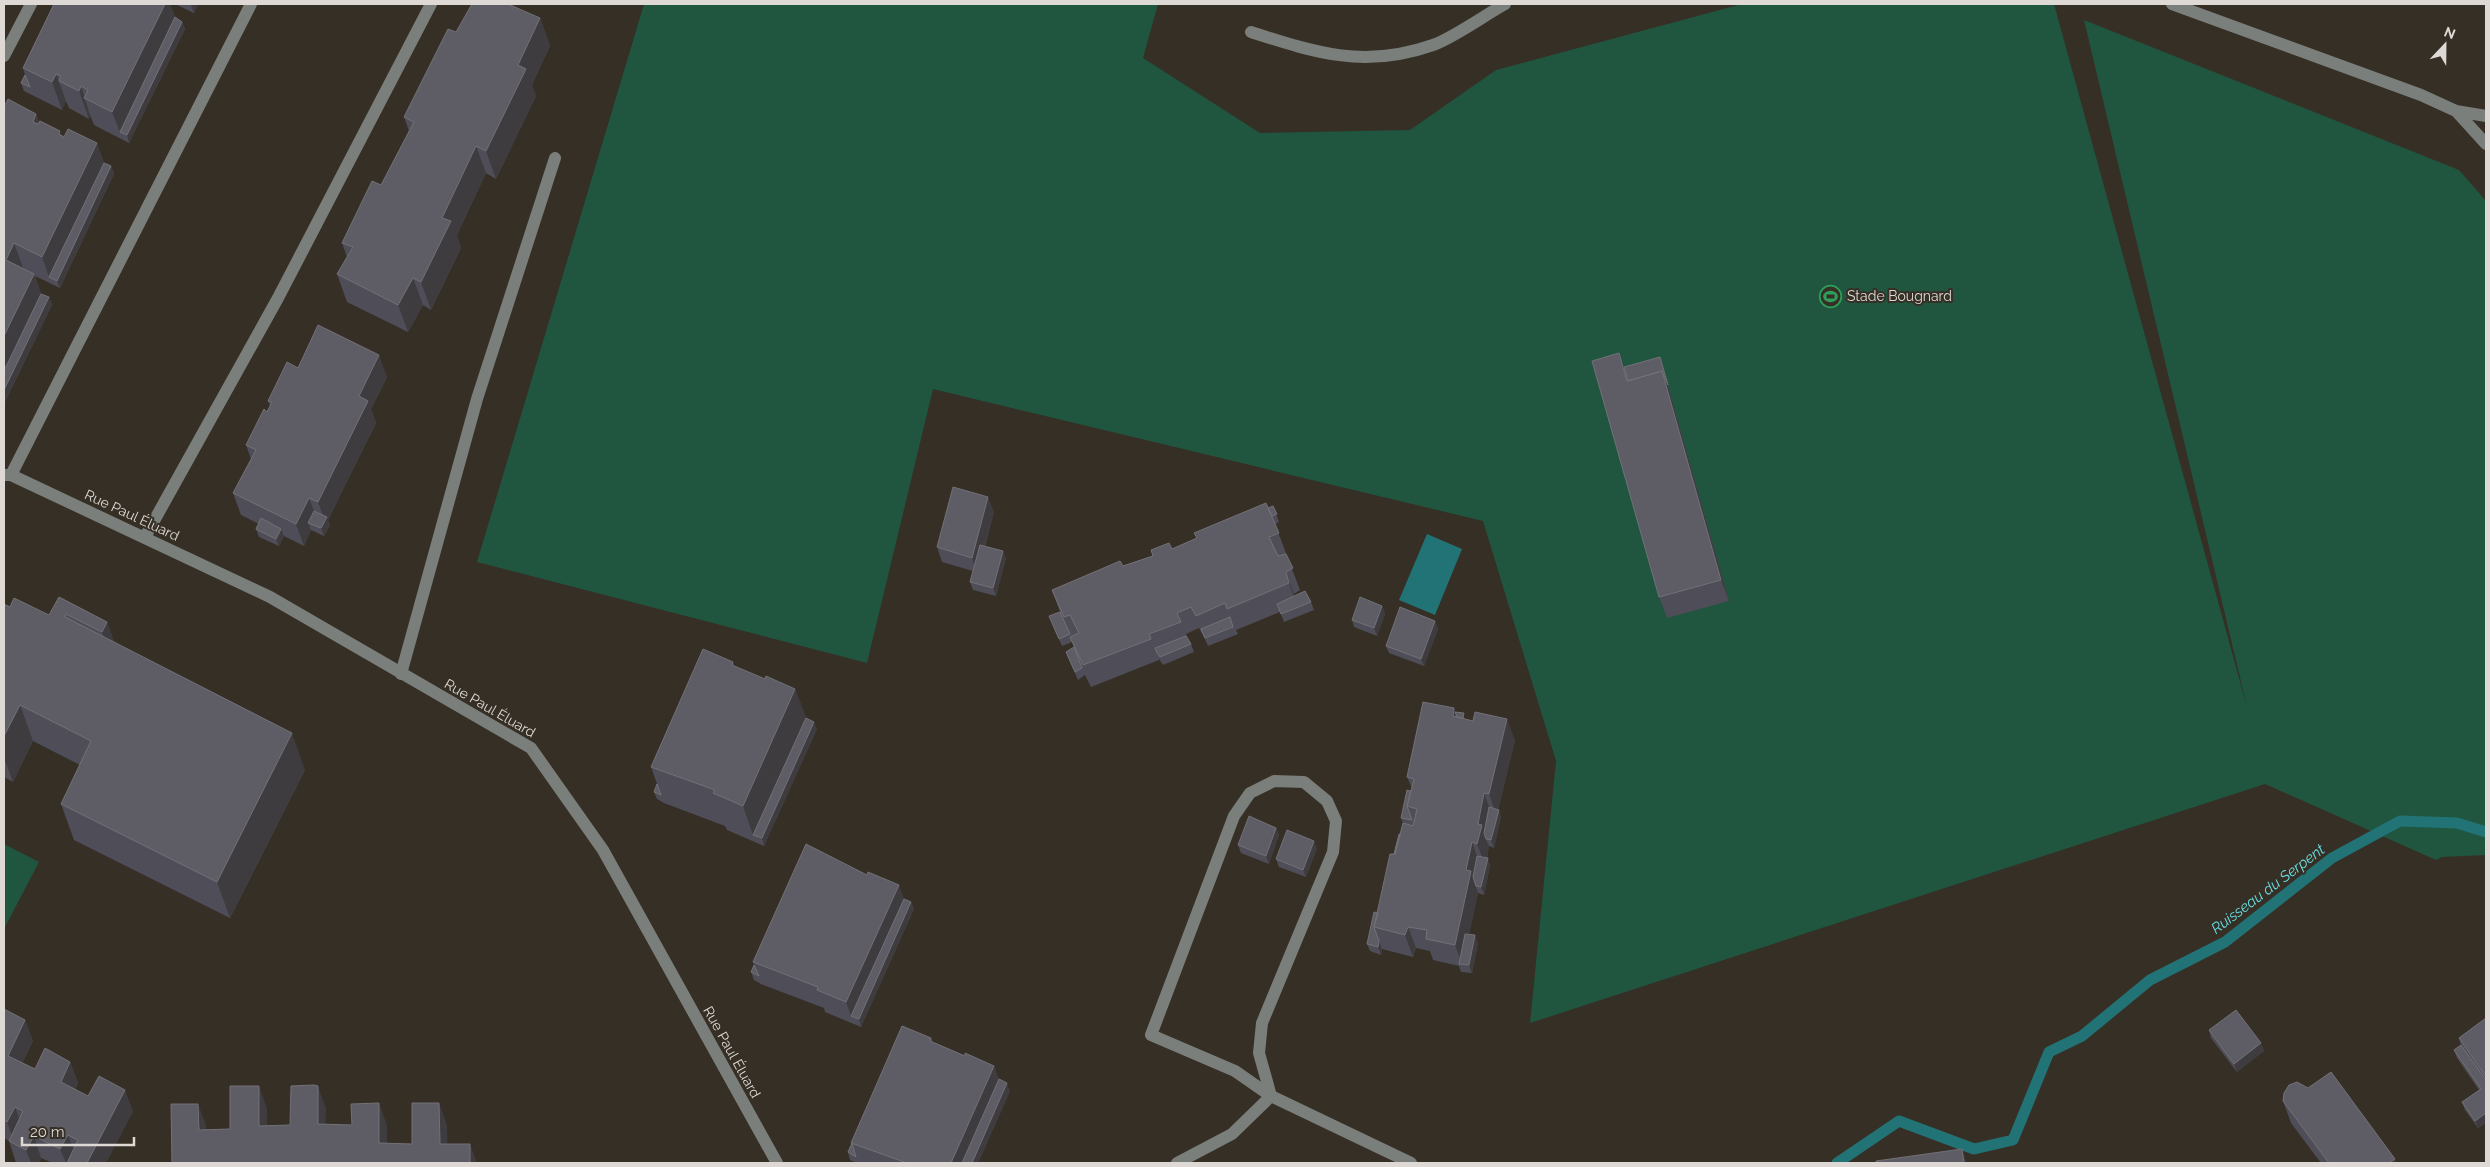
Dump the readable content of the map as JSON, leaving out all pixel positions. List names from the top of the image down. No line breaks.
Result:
{"streets":{"street":["Rue Paul Éluard"]},"water":["Ruisseau du Serpent"],"places":{"sports":["Stade Bougnard"]},"scale_bar":"20 m","north":"top"}
